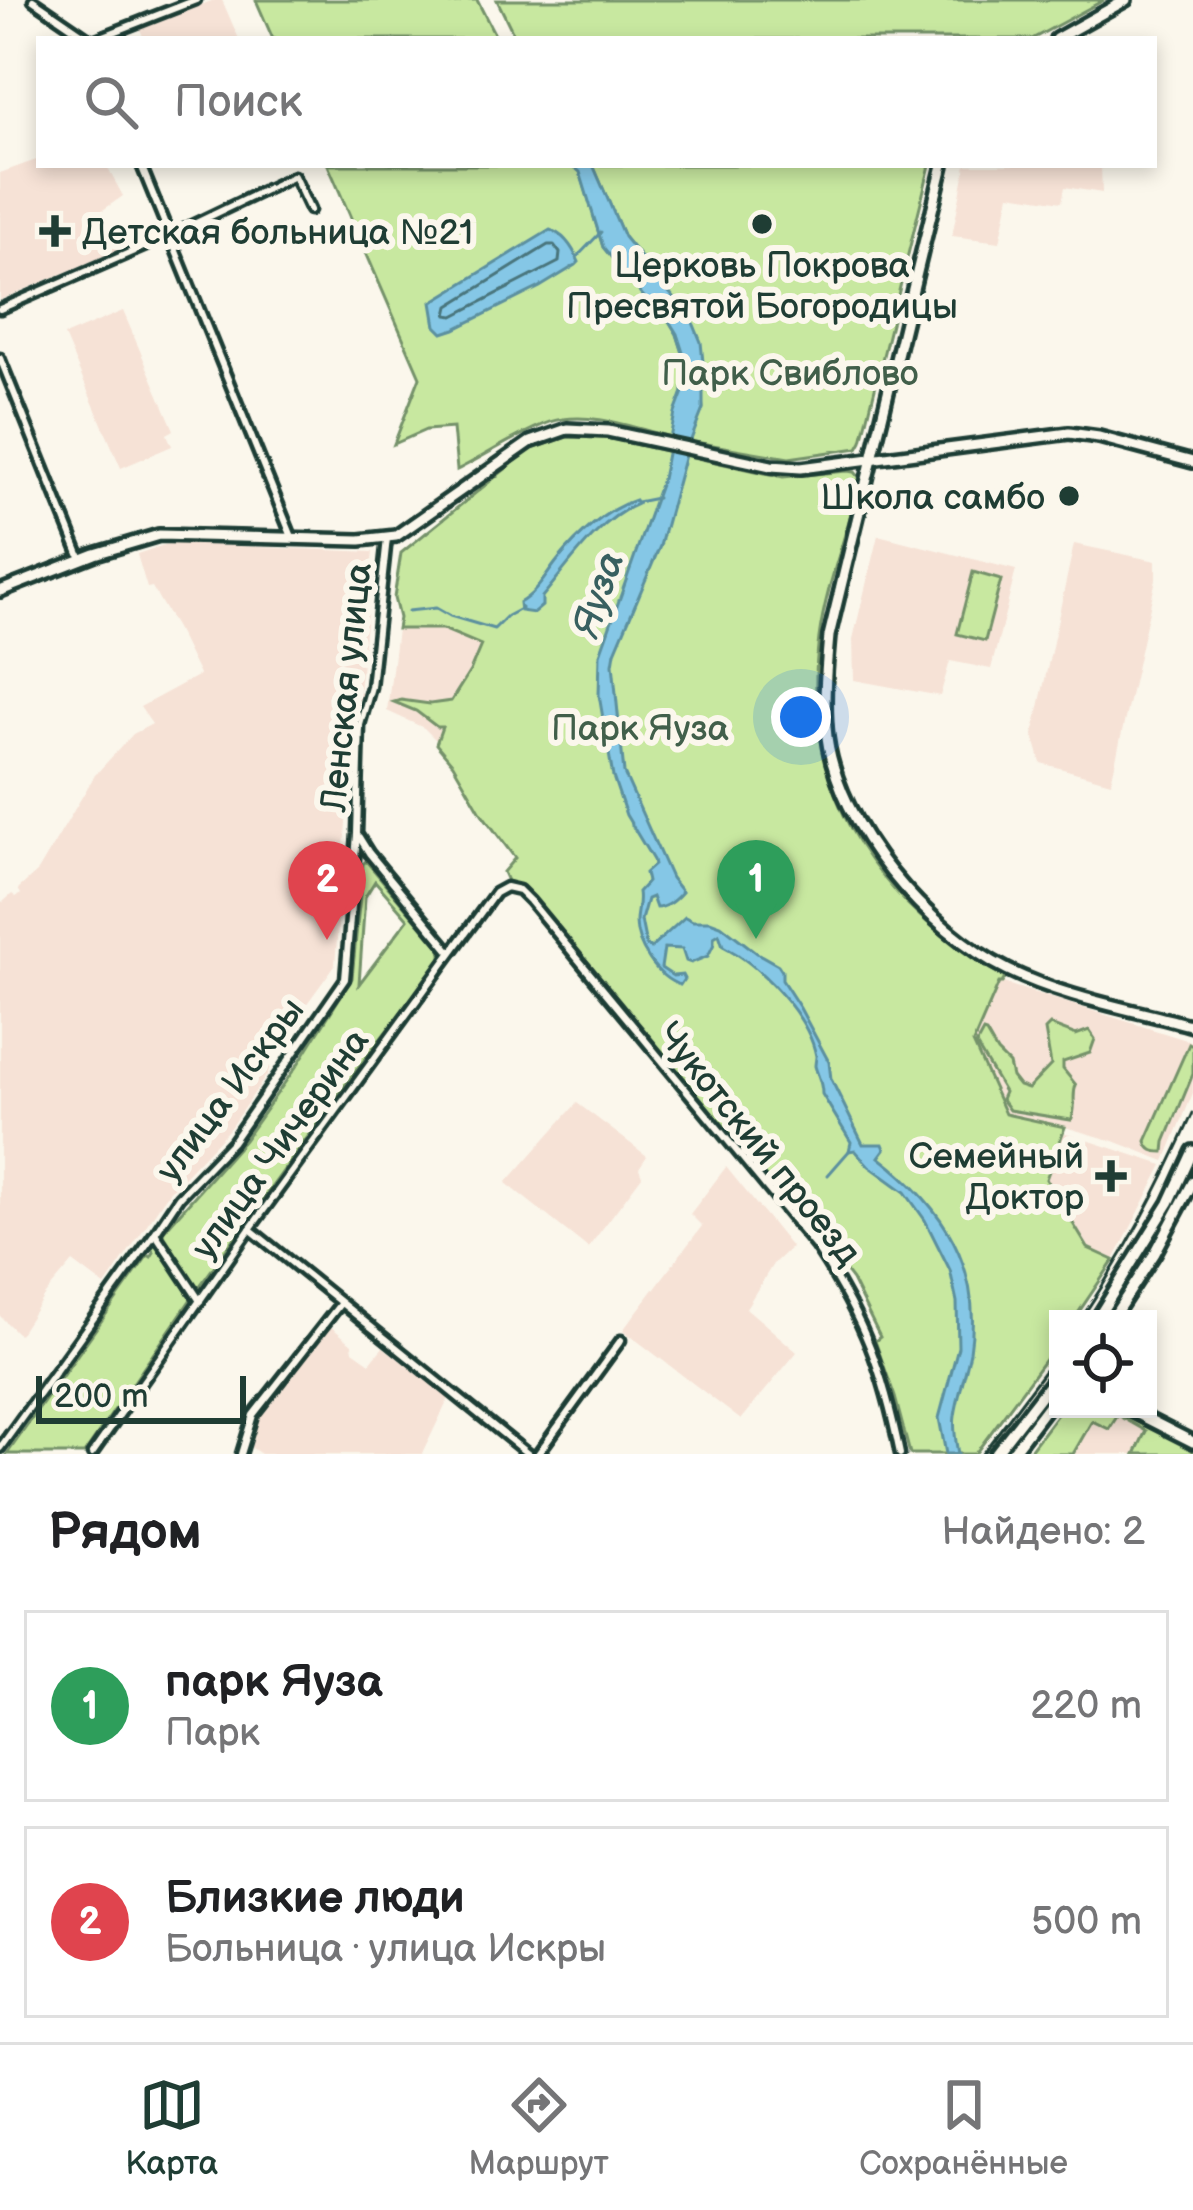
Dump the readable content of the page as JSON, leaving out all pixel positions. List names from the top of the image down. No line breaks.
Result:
{"streets":{"street":["Ленская улица","улица Искры","улица Чичерина","Чукотский проезд"]},"crossings":[["Ленская улица","улица Искры"],["Ленская улица","улица Чичерина"],["улица Искры","улица Чичерина"],["улица Чичерина","Чукотский проезд"]],"water":["Яуза"],"parks":["Парк Свиблово","Парк Яуза"],"places":{"other":["Церковь Покрова Пресвятой Богородицы","Школа самбо"],"health":["Детская больница №21","Семейный Доктор"]},"scale_bar":"200 m","page":{"search":"Поиск","pins":["1","2"],"scale":"200 m","heading":["Рядом","Найдено: 2"],"list":[{"mark":"1","name":"парк Яуза","note":"Парк","value":"220 m"},{"mark":"2","name":"Близкие люди","note":"Больница · улица Искры","value":"500 m"}],"nav":["Карта","Маршрут","Сохранённые"]}}
